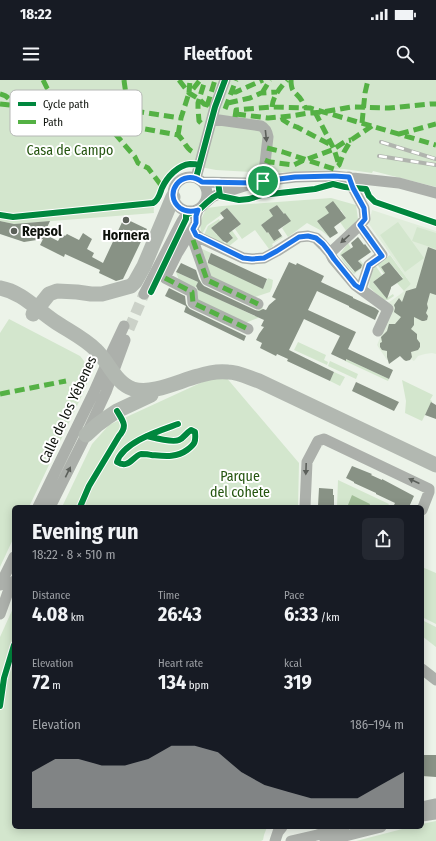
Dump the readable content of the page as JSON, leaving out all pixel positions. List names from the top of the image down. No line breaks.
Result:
{"streets":{"street":["Calle de los Yébenes"]},"parks":["Casa de Campo","Parque del cohete"],"places":["Hornera","Repsol"],"legend":["Cycle path","Path"],"page":{"status":"18:22","header":"Fleetfoot","heading":["Evening run","18:22 · 8 × 510 m"],"stats":[["Distance","4.08 km"],["Time","26:43"],["Pace","6:33 /km"],["Elevation","72 m"],["Heart rate","134 bpm"],["kcal","319"]],"chart":["Elevation","186–194 m"]}}
